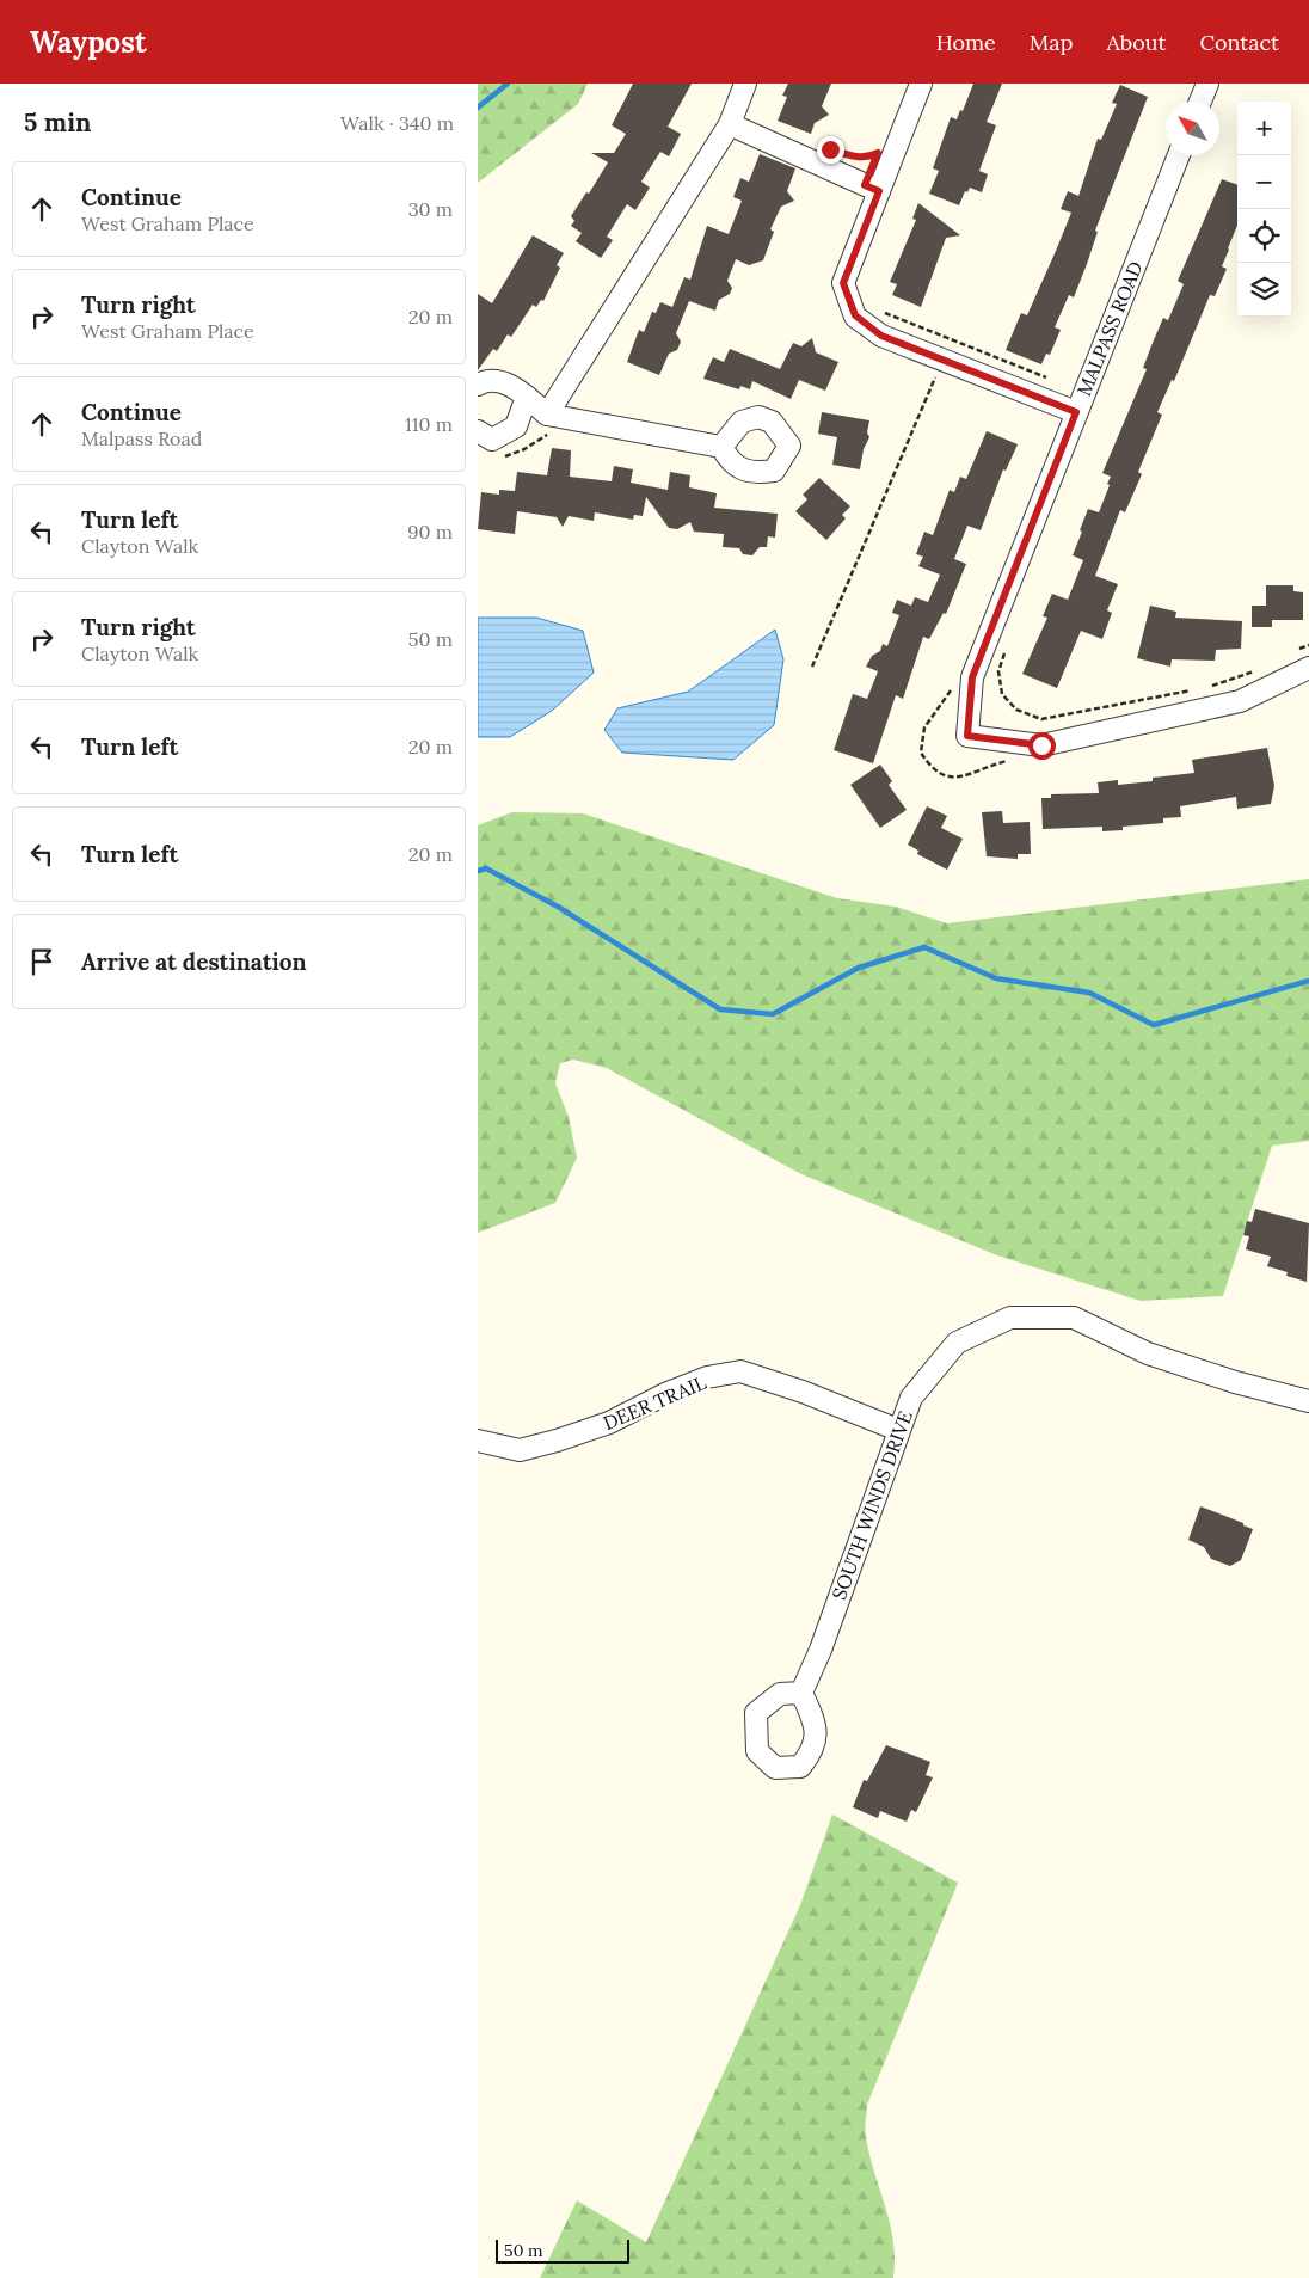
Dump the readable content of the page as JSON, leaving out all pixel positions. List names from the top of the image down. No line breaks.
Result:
{"streets":{"street":["MALPASS ROAD","DEER TRAIL","SOUTH WINDS DRIVE"]},"crossings":[["DEER TRAIL","SOUTH WINDS DRIVE"]],"scale_bar":"50 m","north":"top left","page":{"header":"Waypost","nav":["Home","Map","About","Contact"],"heading":["5 min","Walk · 340 m"],"map_buttons":["+","−"],"list":[["Continue","West Graham Place","30 m"],["Turn right","West Graham Place","20 m"],["Continue","Malpass Road","110 m"],["Turn left","Clayton Walk","90 m"],["Turn right","Clayton Walk","50 m"],["Turn left","20 m"],["Turn left","20 m"],"Arrive at destination"],"scale":"50 m"}}
